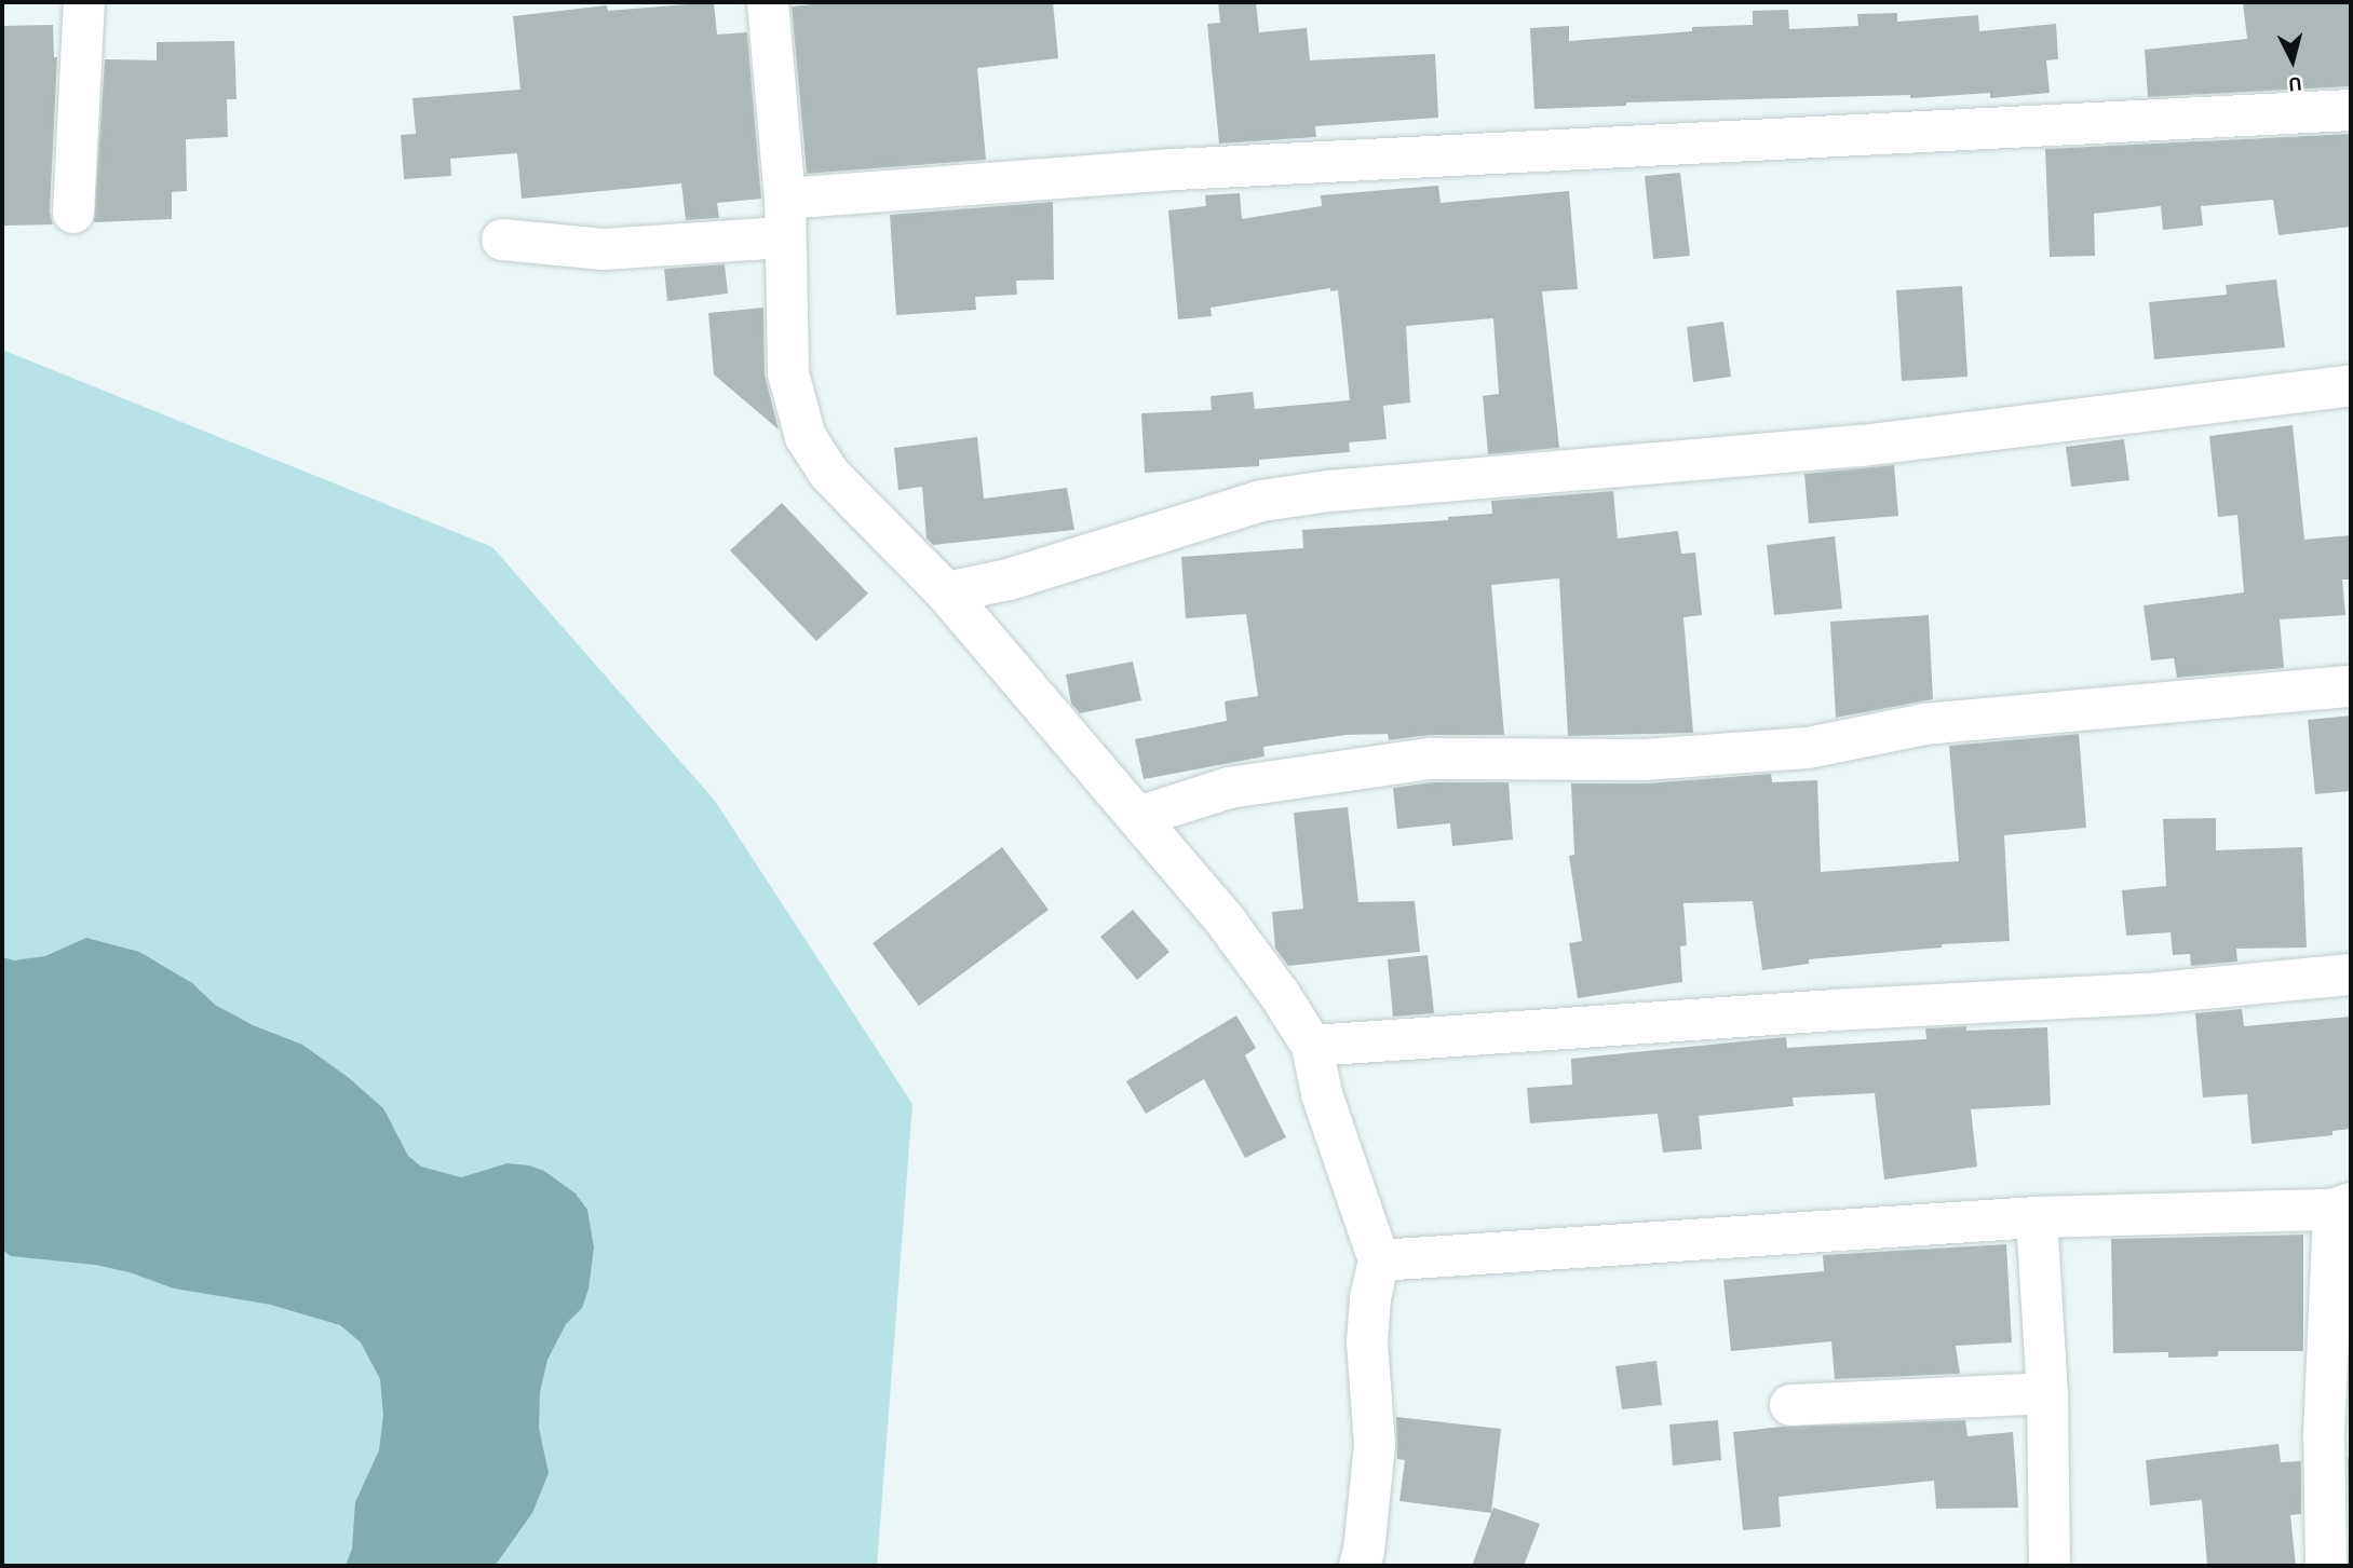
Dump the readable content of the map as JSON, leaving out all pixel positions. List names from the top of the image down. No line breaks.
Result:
{"north":"bottom"}
